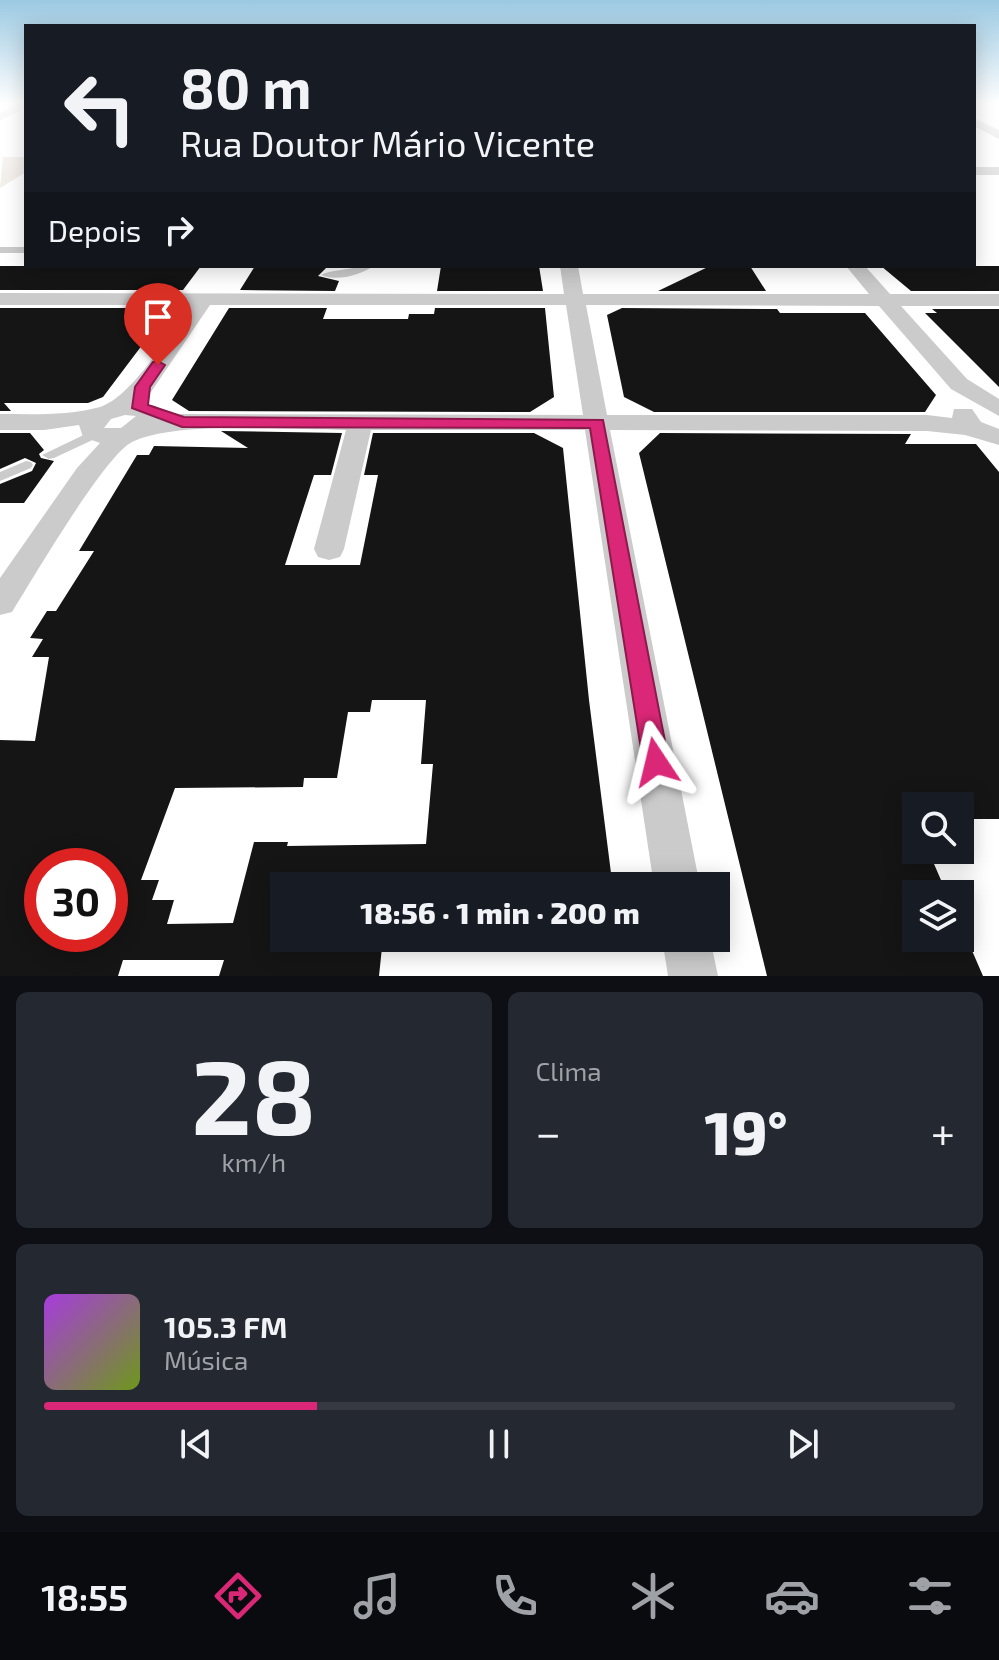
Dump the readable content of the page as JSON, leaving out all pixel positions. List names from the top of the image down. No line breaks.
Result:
{"page":{"turn":["80 m","Rua Doutor Mário Vicente"],"then":"Depois","limit":"30","trip":"18:56 · 1 min · 200 m","tile":[["28","km/h"],"Clima"],"heat":["−","19°","+"],"song":["105.3 FM","Música"],"tabs":"18:55"}}
